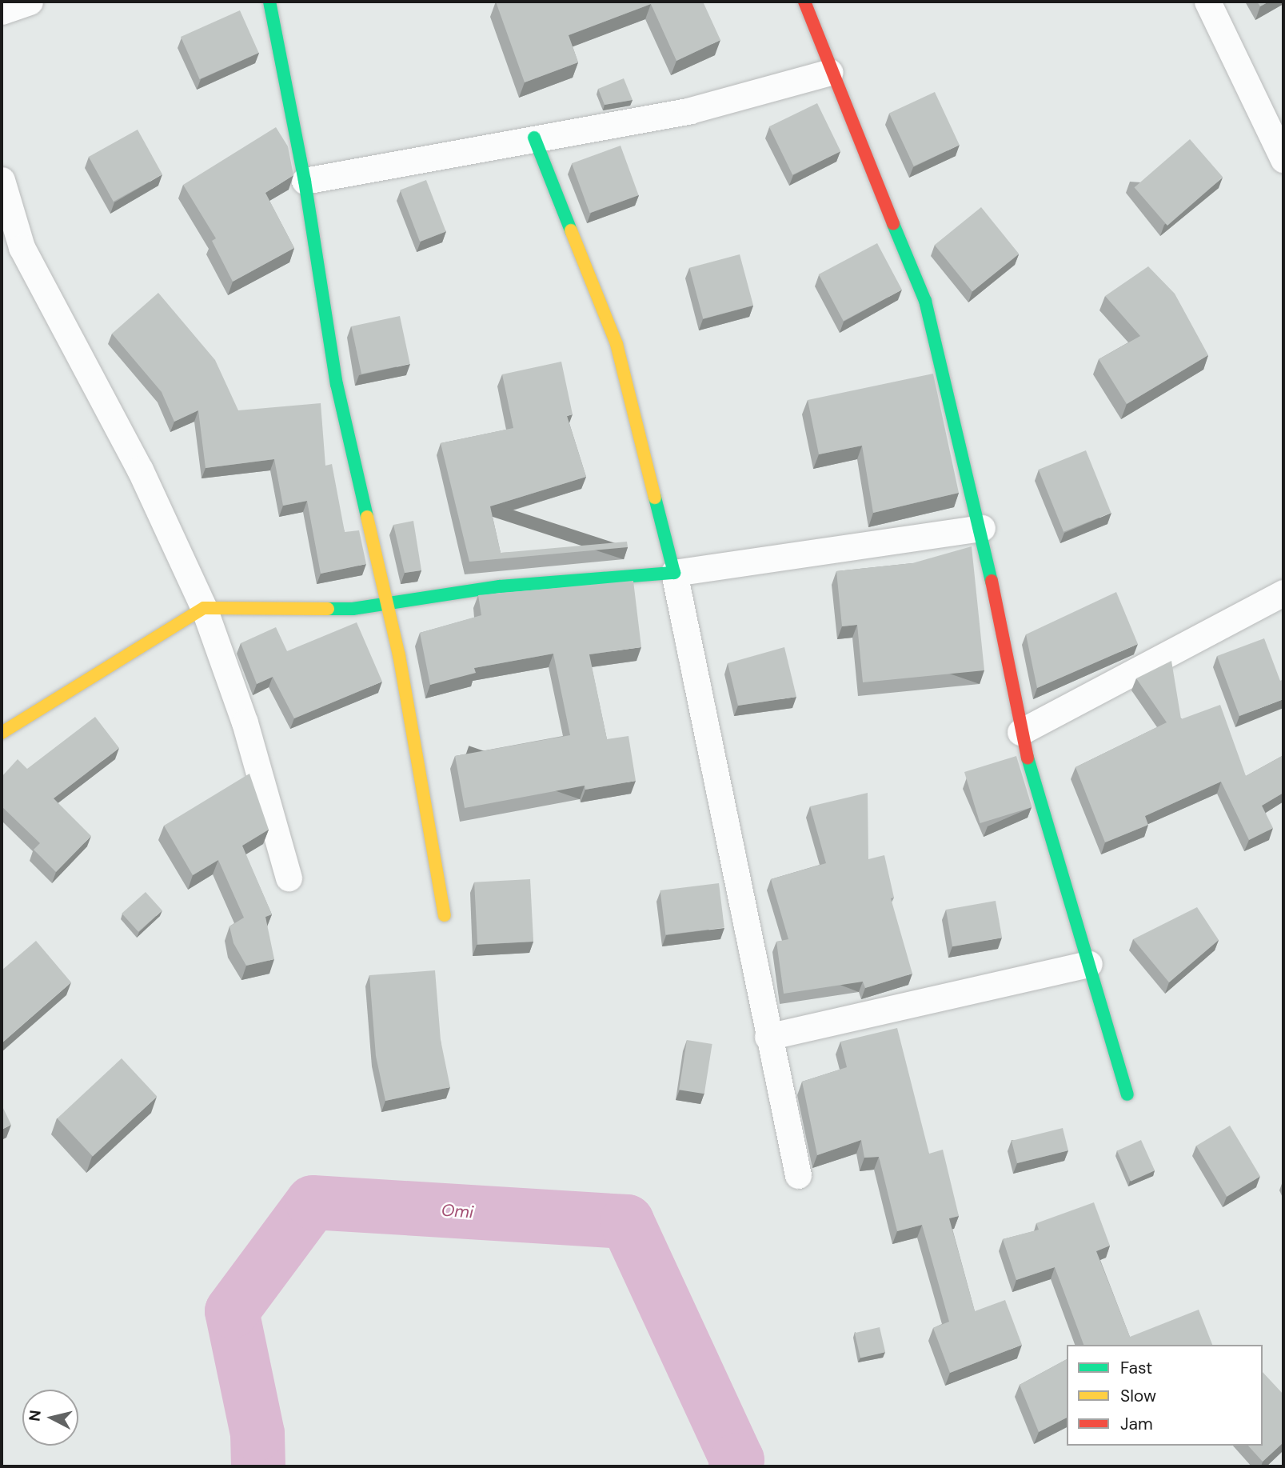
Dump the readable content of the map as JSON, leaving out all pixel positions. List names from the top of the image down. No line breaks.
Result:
{"water":["Omi"],"legend":["Fast","Slow","Jam"],"north":"left"}
